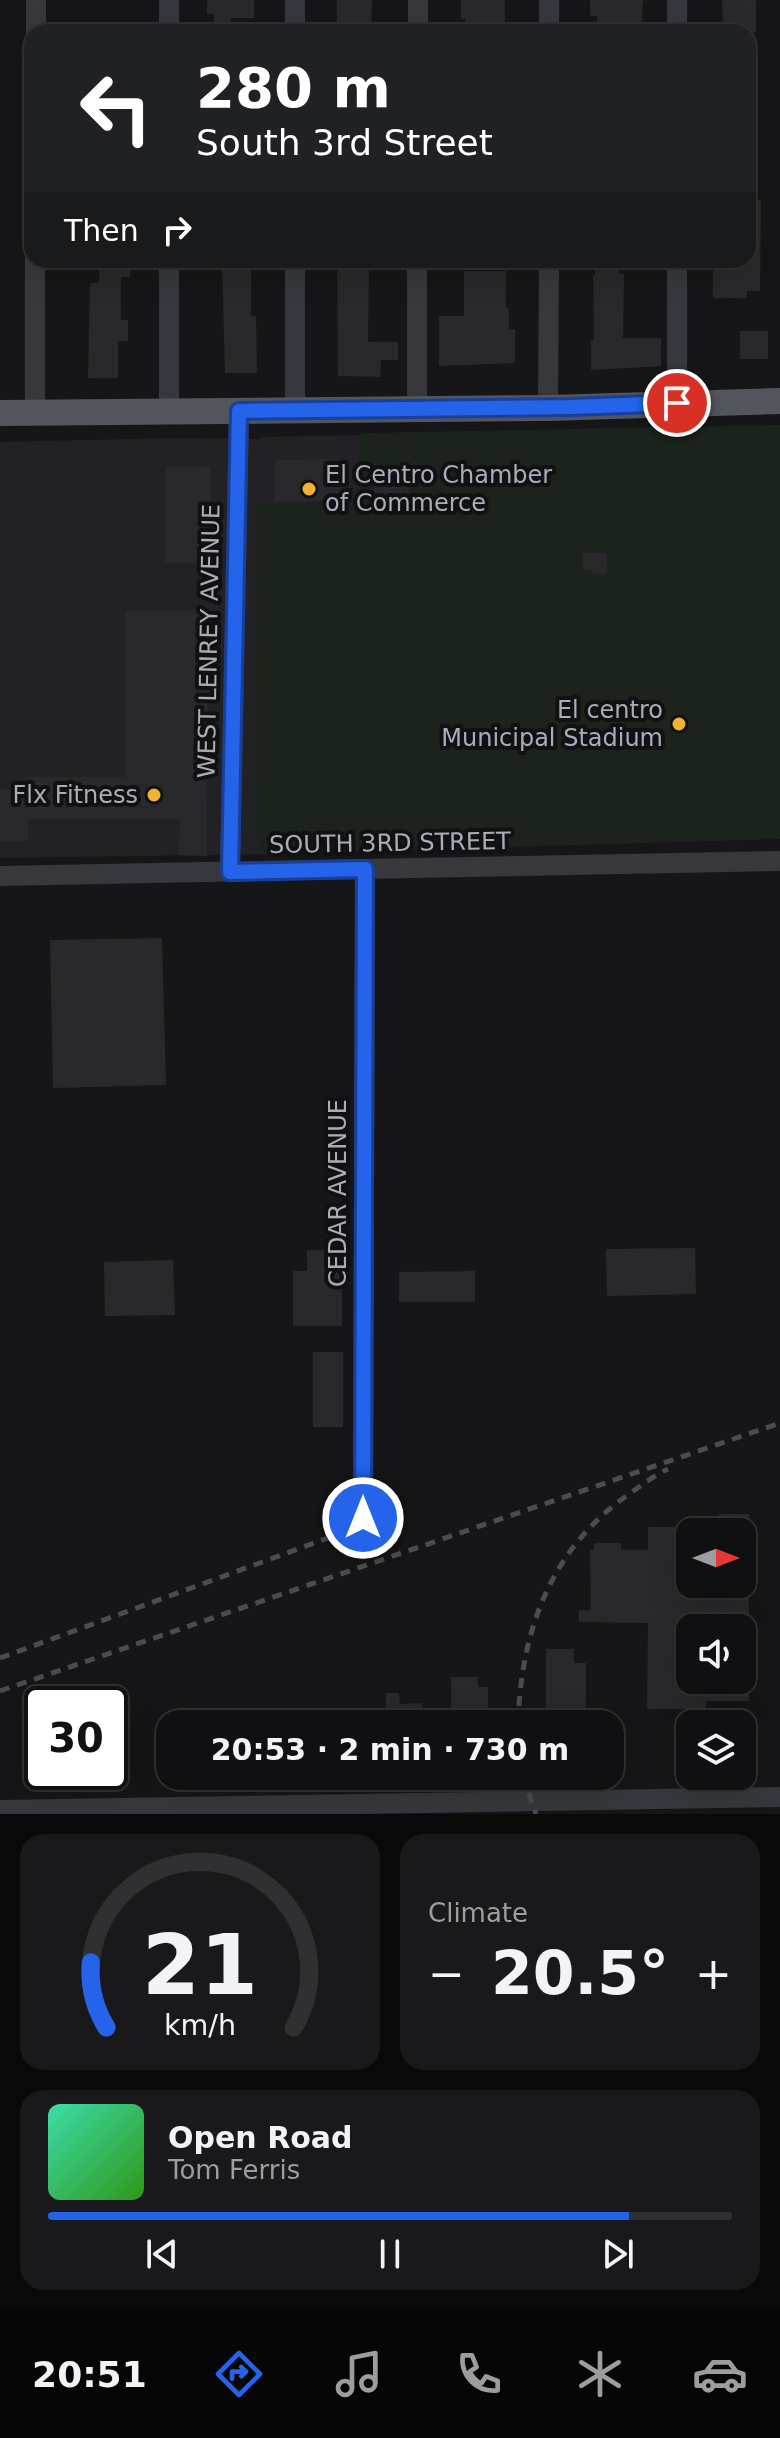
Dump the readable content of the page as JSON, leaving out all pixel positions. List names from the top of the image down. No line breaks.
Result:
{"streets":{"street":["WEST LENREY AVENUE","SOUTH 3RD STREET","CEDAR AVENUE"]},"crossings":[["WEST LENREY AVENUE","SOUTH 3RD STREET"],["SOUTH 3RD STREET","CEDAR AVENUE"]],"places":["El Centro Chamber of Commerce","El centro Municipal Stadium","Flx Fitness"],"north":"right","page":{"turn":["280 m","South 3rd Street"],"then":"Then","limit":"30","trip":"20:53 · 2 min · 730 m","tile":"Climate","heat":["−","20.5°","+"],"song":["Open Road","Tom Ferris"],"tabs":"20:51","gauge":["21","km/h"]}}
